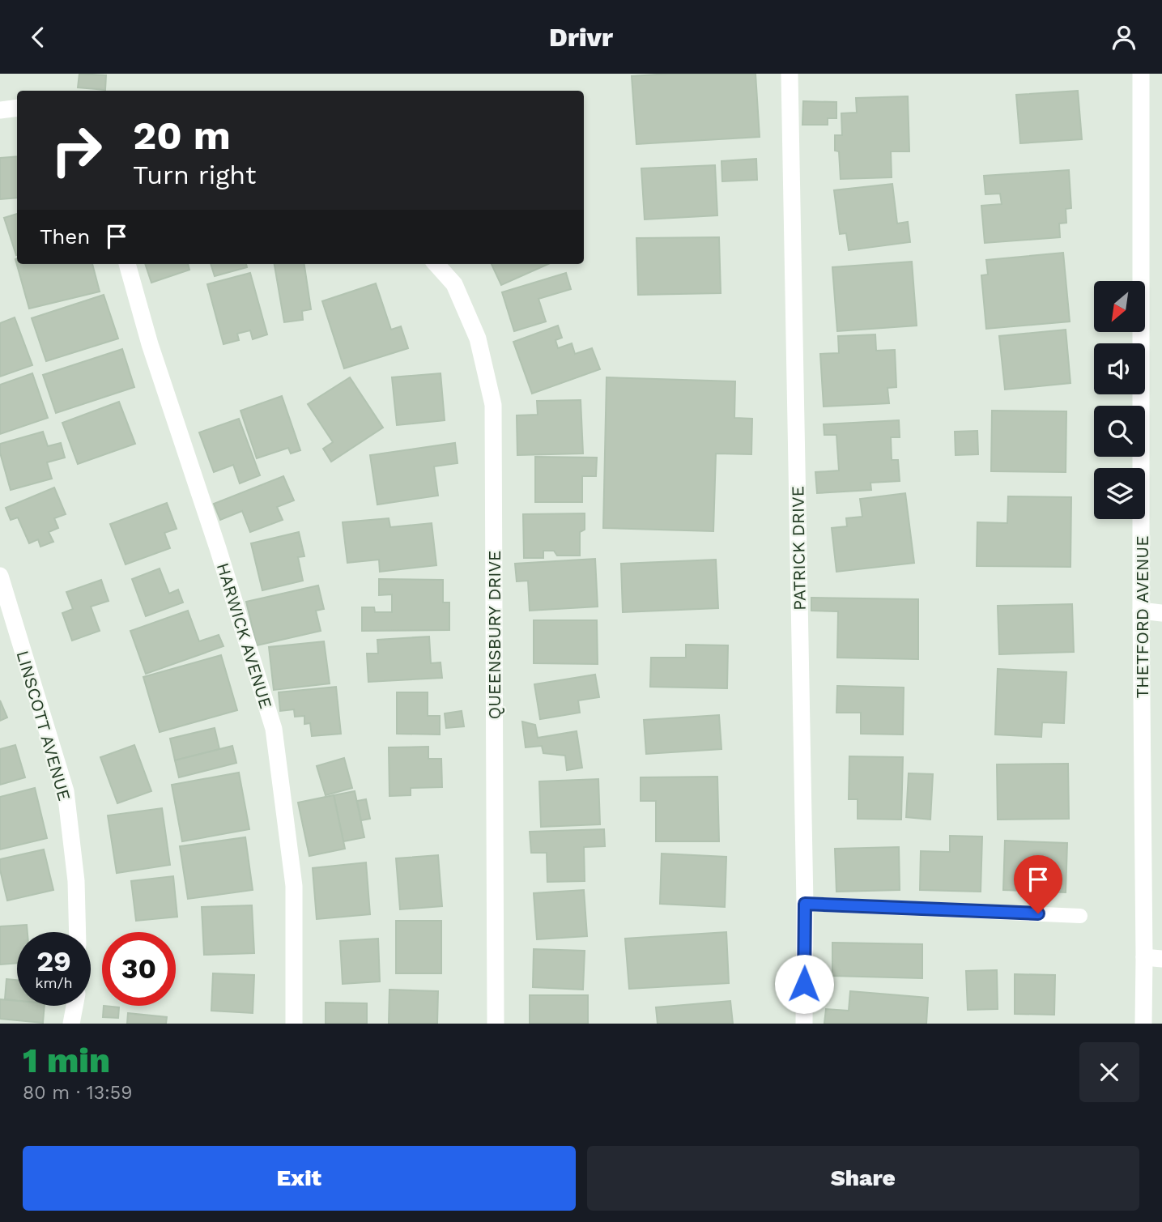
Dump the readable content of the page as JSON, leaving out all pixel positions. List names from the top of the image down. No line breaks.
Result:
{"streets":{"street":["PATRICK DRIVE","THETFORD AVENUE","QUEENSBURY DRIVE","HARWICK AVENUE","LINSCOTT AVENUE"]},"north":"bottom left","page":{"header":"Drivr","turn":["20 m","Turn right"],"then":"Then","speed":"29 km/h","limit":"30","heading":["1 min","80 m · 13:59"],"buttons":["Exit","Share"]}}
